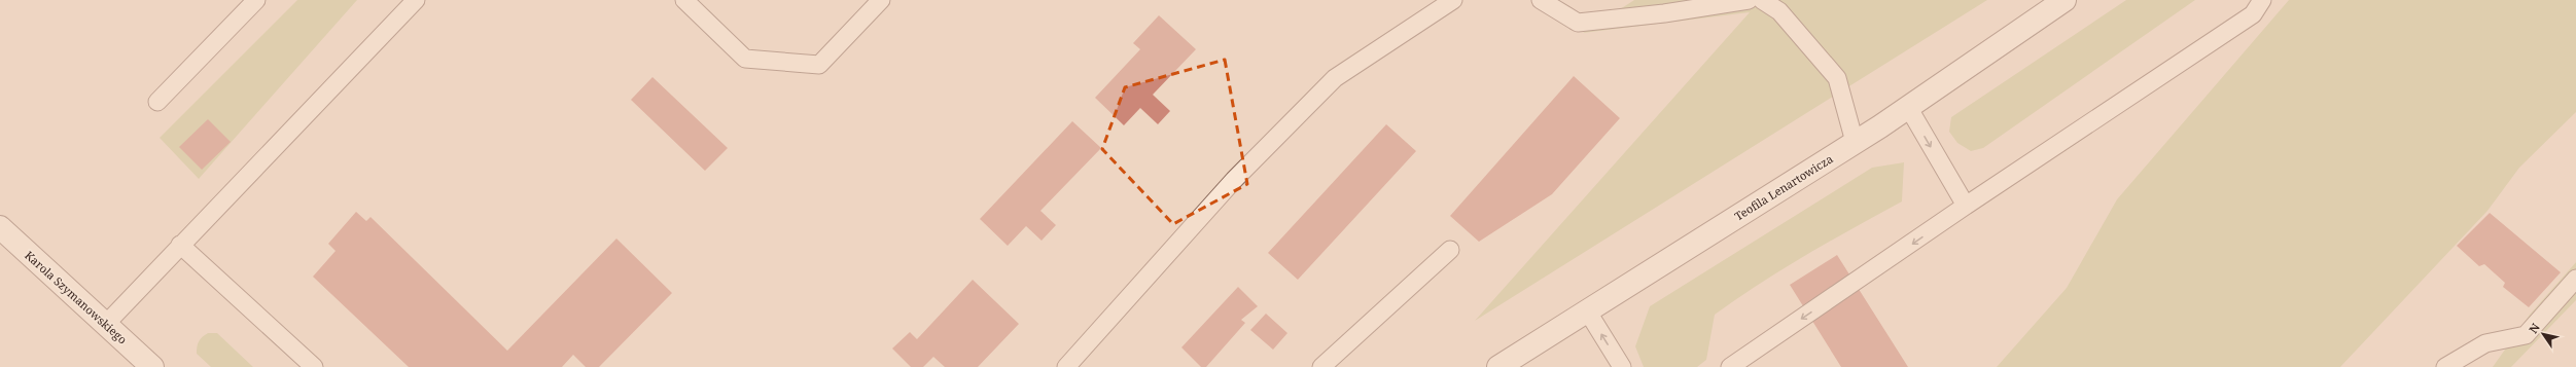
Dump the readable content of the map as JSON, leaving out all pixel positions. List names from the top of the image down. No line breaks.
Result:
{"streets":{"street":["Teofila Lenartowicza","Karola Szymanowskiego"]},"north":"top left"}
